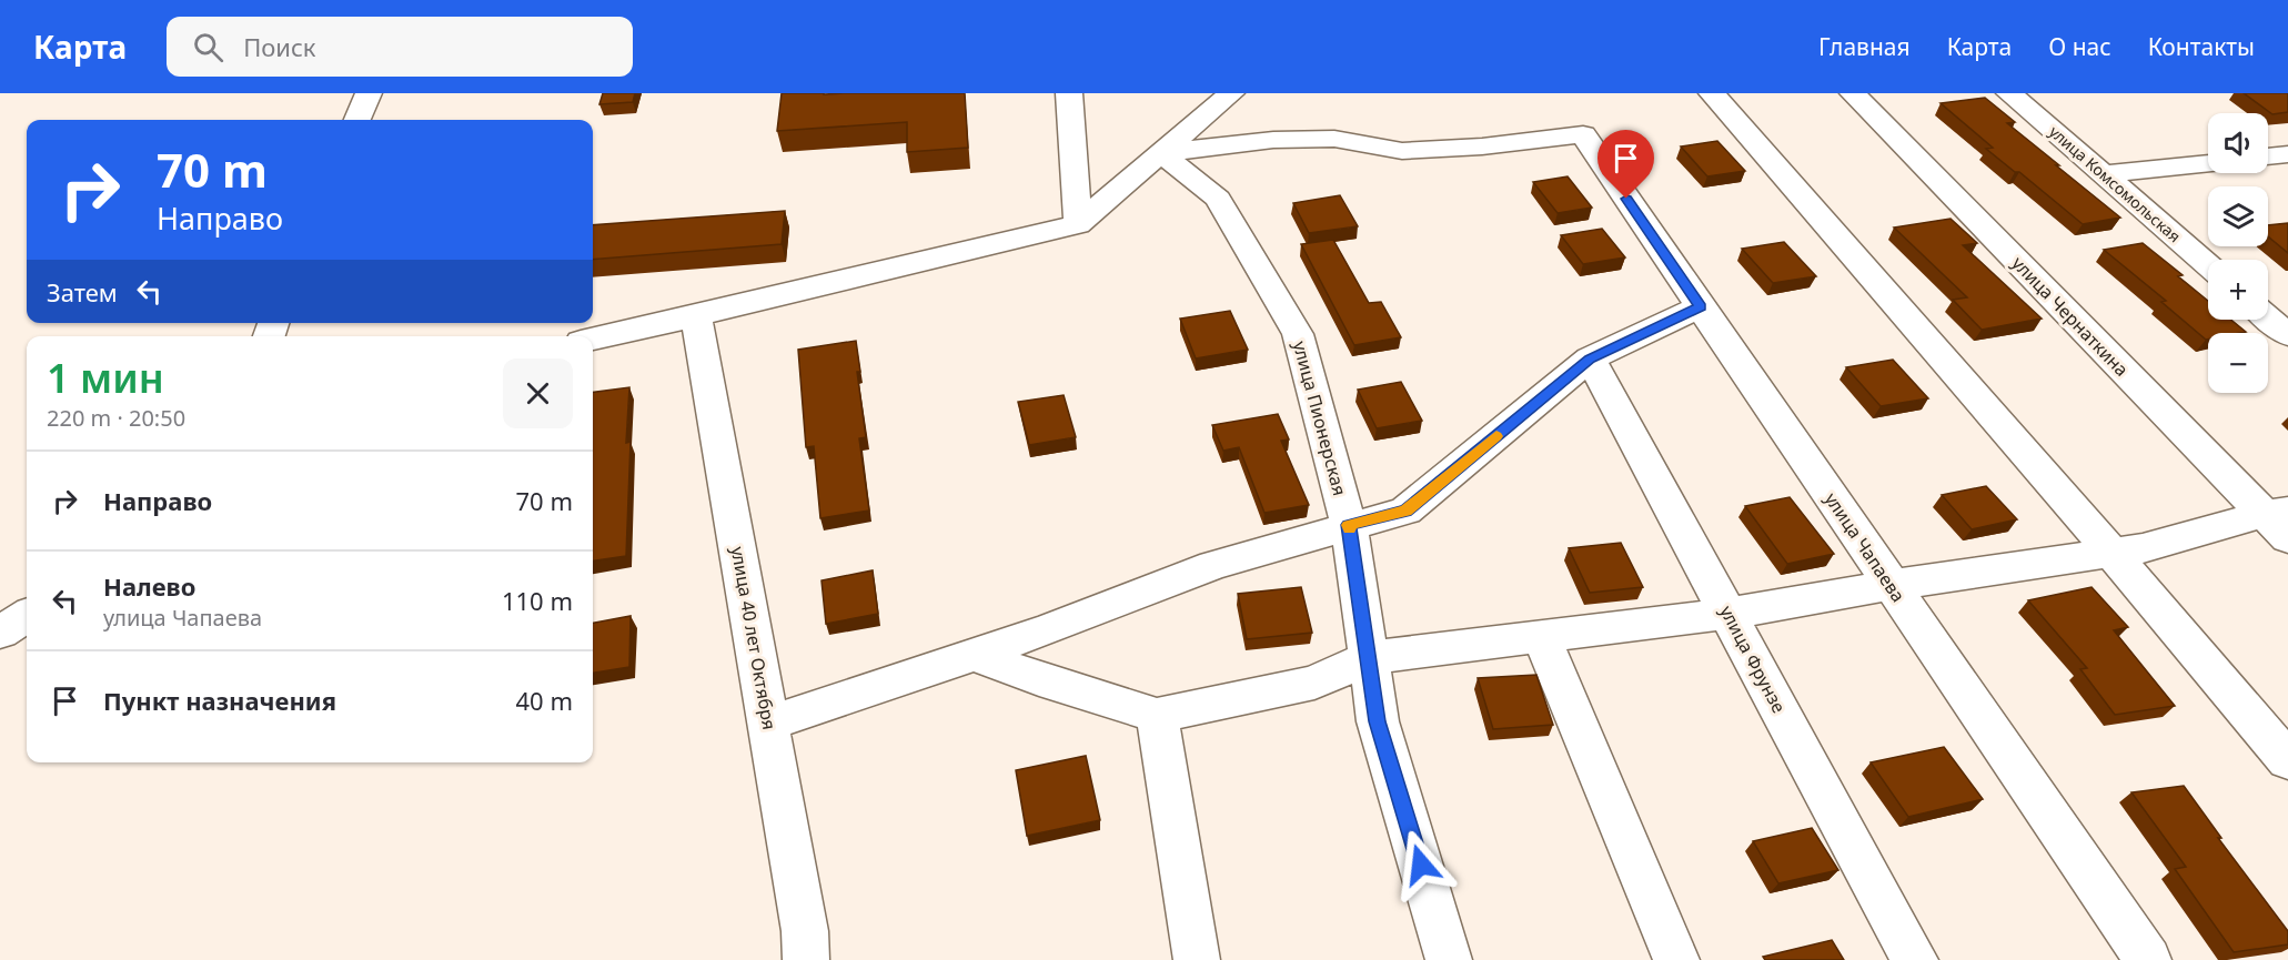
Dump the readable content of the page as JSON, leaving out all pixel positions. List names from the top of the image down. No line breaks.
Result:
{"streets":{"street":["улица Комсомольская","улица Чернаткина","улица Пионерская","улица Чапаева","улица 40 лет Октября","улица Фрунзе"]},"crossings":[["улица Пионерская","улица Чапаева"]],"page":{"header":"Карта","search":"Поиск","nav":["Главная","Карта","О нас","Контакты"],"map_buttons":["+","−"],"turn":["70 m","Направо"],"then":"Затем","heading":["1 мин","220 m · 20:50"],"list":[{"name":"Направо","value":"70 m"},{"name":"Налево","note":"улица Чапаева","value":"110 m"},{"name":"Пункт назначения","value":"40 m"}]}}
